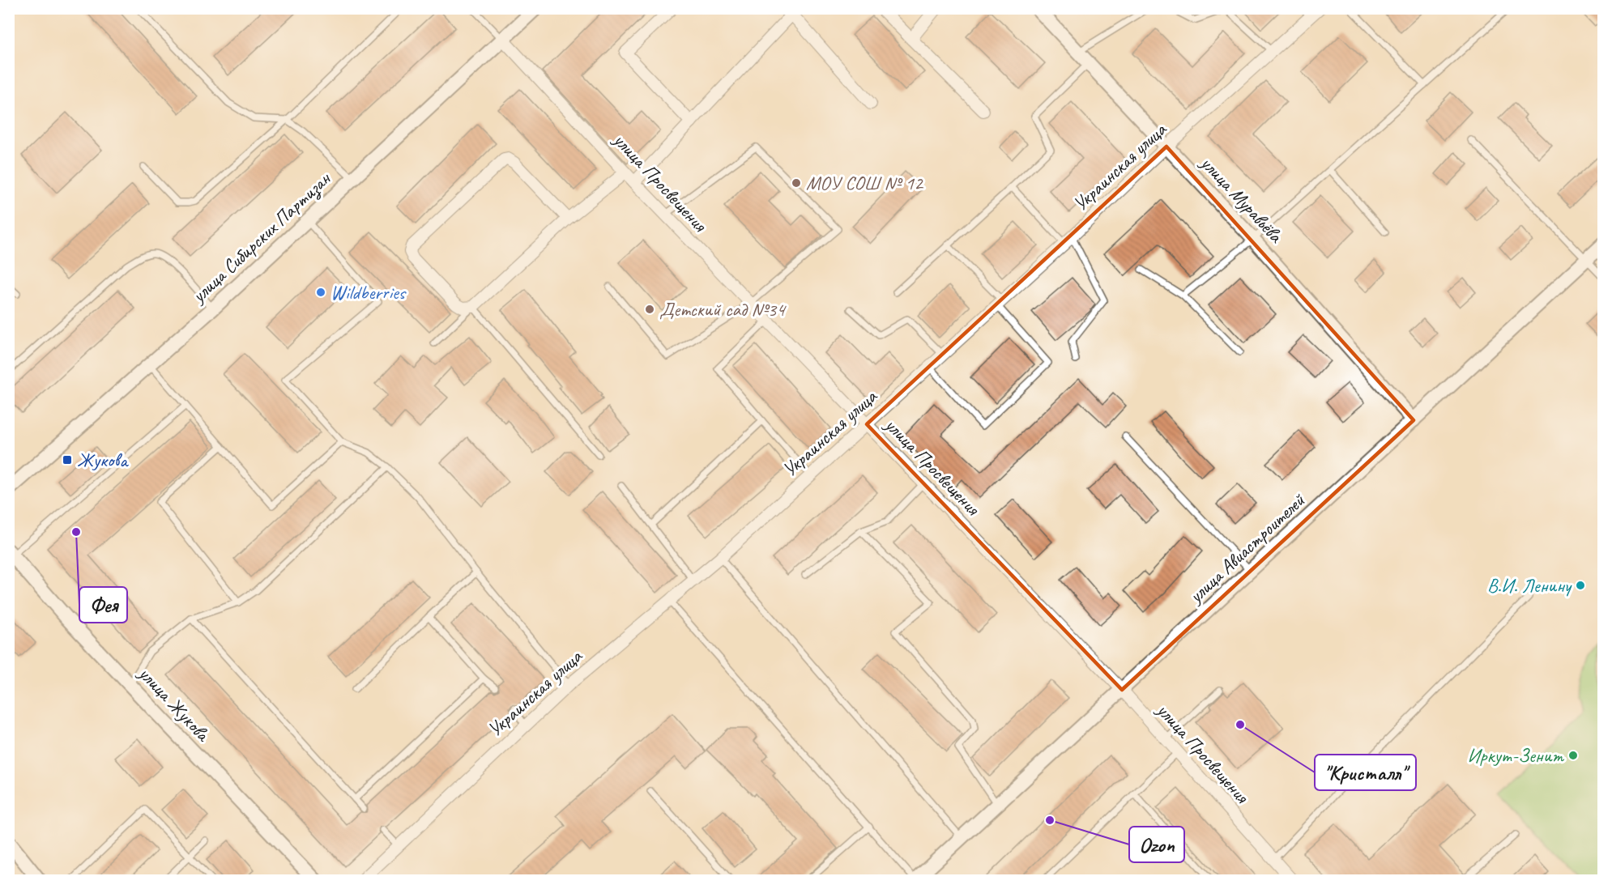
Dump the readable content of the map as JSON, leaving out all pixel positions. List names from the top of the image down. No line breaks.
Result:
{"streets":{"street":["Украинская улица","улица Просвещения","улица Муравьёва","улица Сибирских Партизан","улица Авиастроителей","улица Жукова"]},"crossings":[["Украинская улица","улица Просвещения"],["Украинская улица","улица Муравьёва"],["улица Просвещения","улица Сибирских Партизан"],["улица Просвещения","улица Авиастроителей"],["улица Муравьёва","улица Авиастроителей"]],"places":{"other":["МОУ СОШ № 12","Wildberries","Детский сад №34","Фея","В.И. Ленину","\"Кристалл\"","Иркут-Зенит","Ozon"],"transit":["Жукова"]}}
